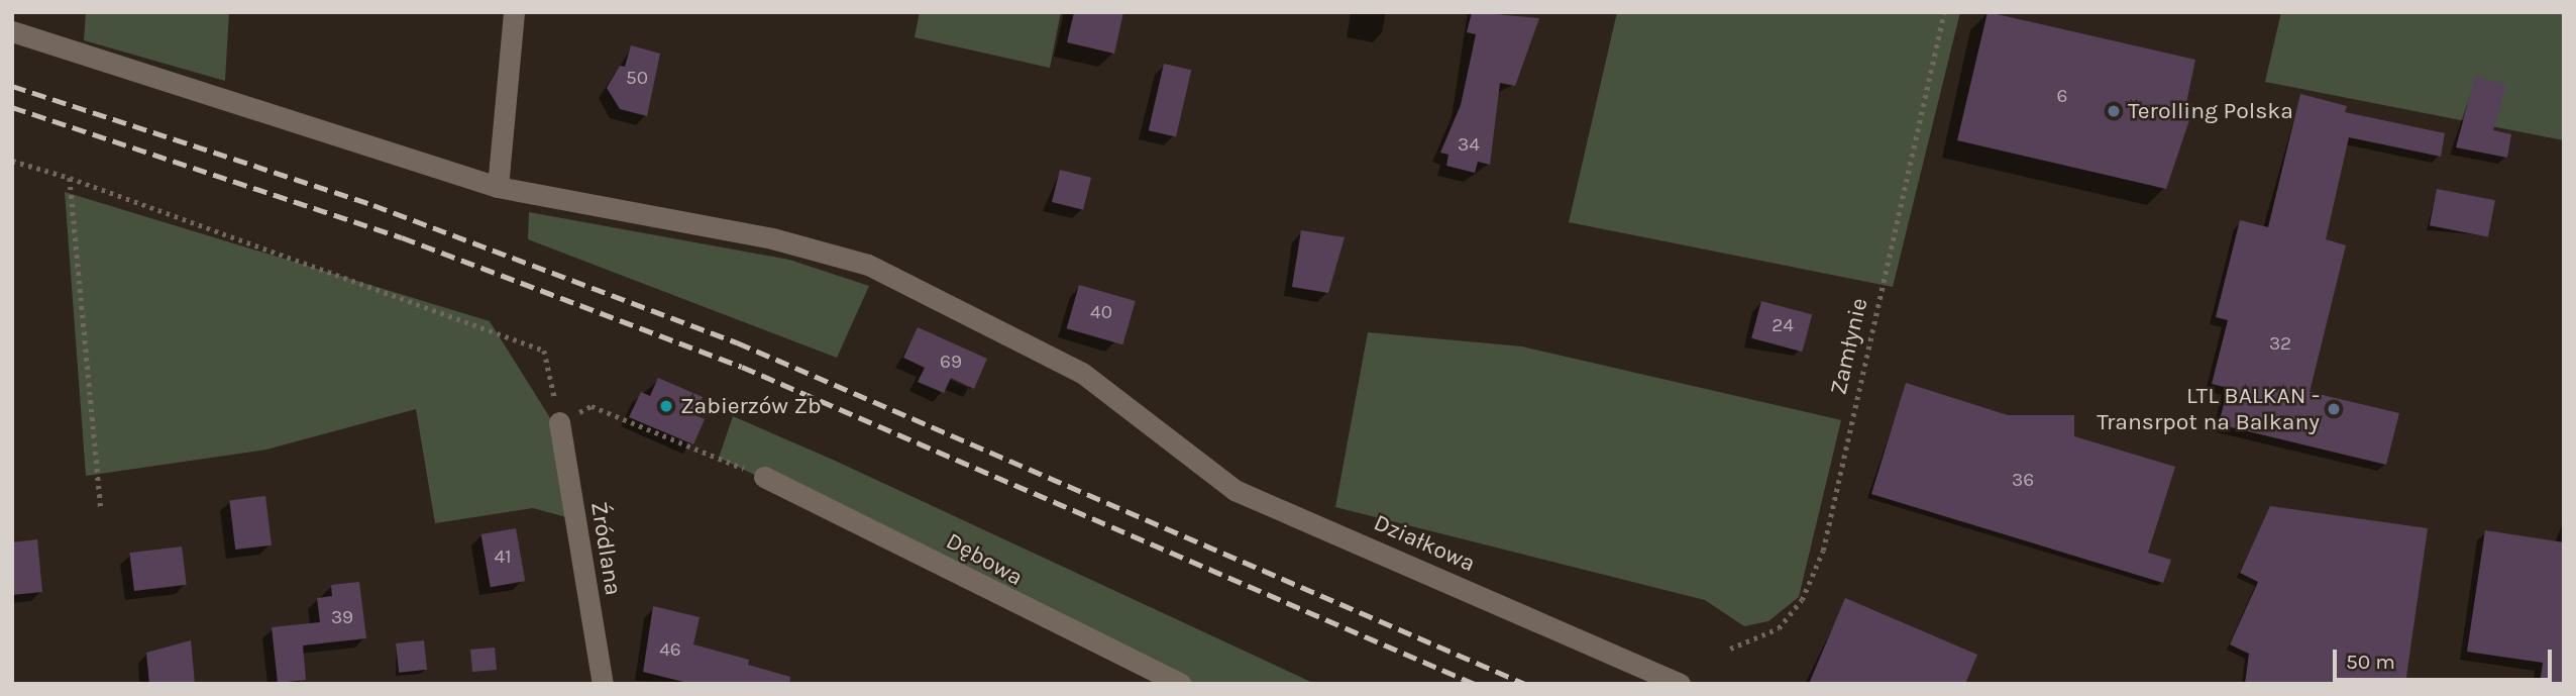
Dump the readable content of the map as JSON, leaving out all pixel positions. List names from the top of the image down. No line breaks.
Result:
{"streets":{"street":["Działkowa","Źródlana","Dębowa"],"path":["Zamłynie"]},"places":["Terolling Polska","Zabierzów Zb","LTL BALKAN - Transrpot na Balkany"],"house_numbers":["50","6","34","40","24","32","69","36","41","39","46"],"scale_bar":"50 m"}
